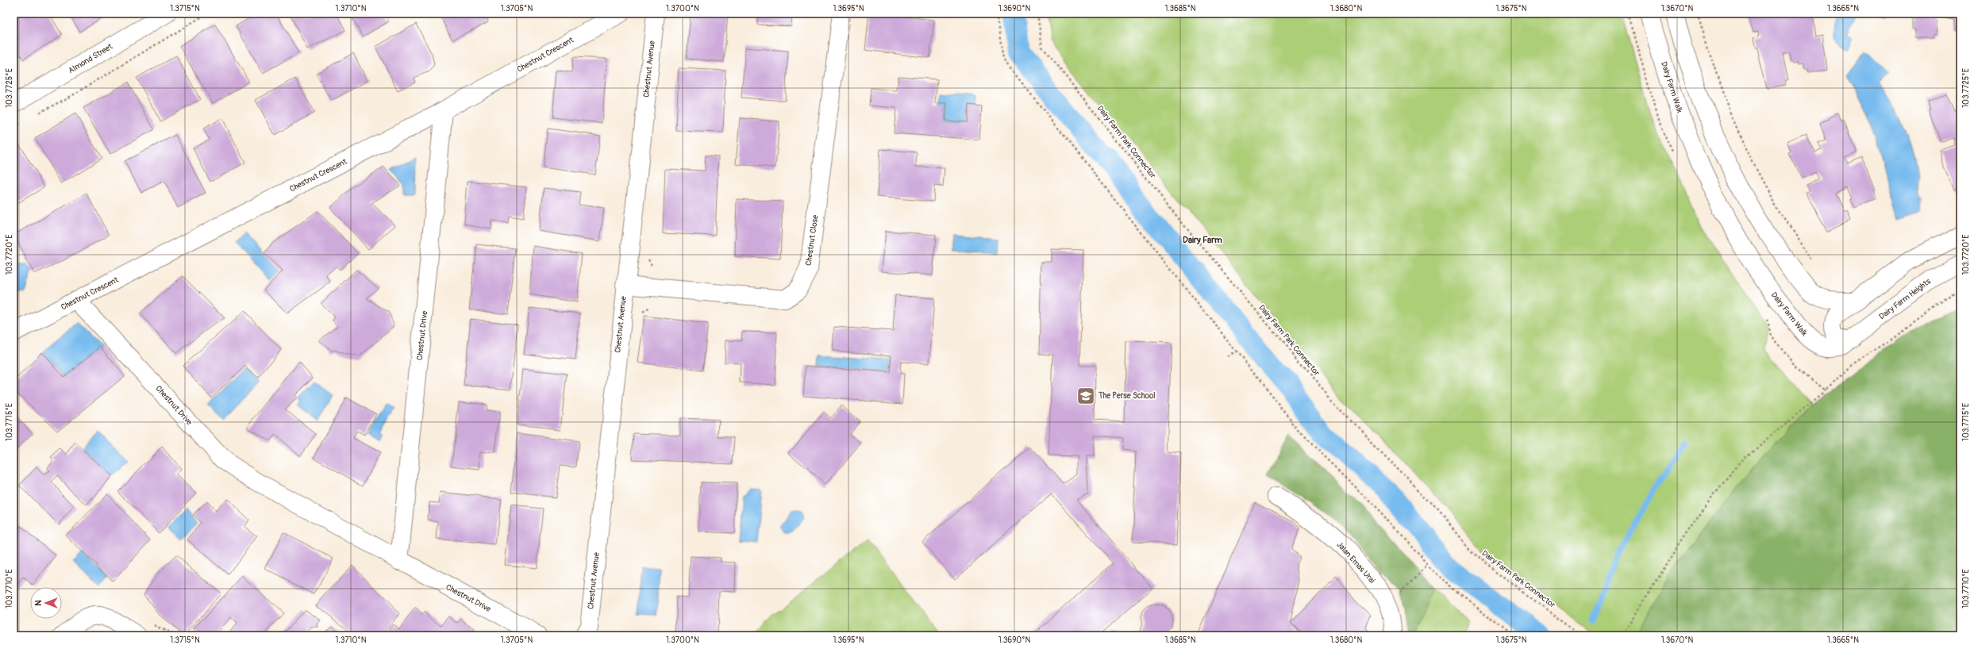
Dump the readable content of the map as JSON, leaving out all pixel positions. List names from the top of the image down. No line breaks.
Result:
{"streets":{"street":["Chestnut Crescent","Almond Street","Chestnut Avenue","Dairy Farm Walk","Chestnut Close","Dairy Farm Heights","Chestnut Drive","Jalan Emas Urai"],"path":["Dairy Farm Park Connector"]},"crossings":[["Chestnut Crescent","Chestnut Drive"],["Chestnut Avenue","Chestnut Close"],["Dairy Farm Walk","Dairy Farm Heights"]],"districts":["Dairy Farm"],"places":{"school or university":["The Perse School"]},"north":"left","coordinates":["1.3715°N","1.3710°N","1.3705°N","1.3700°N","1.3695°N","1.3690°N","1.3685°N","1.3680°N","1.3675°N","1.3670°N","1.3665°N","103.7725°E","103.7720°E","103.7715°E","103.7710°E"]}
